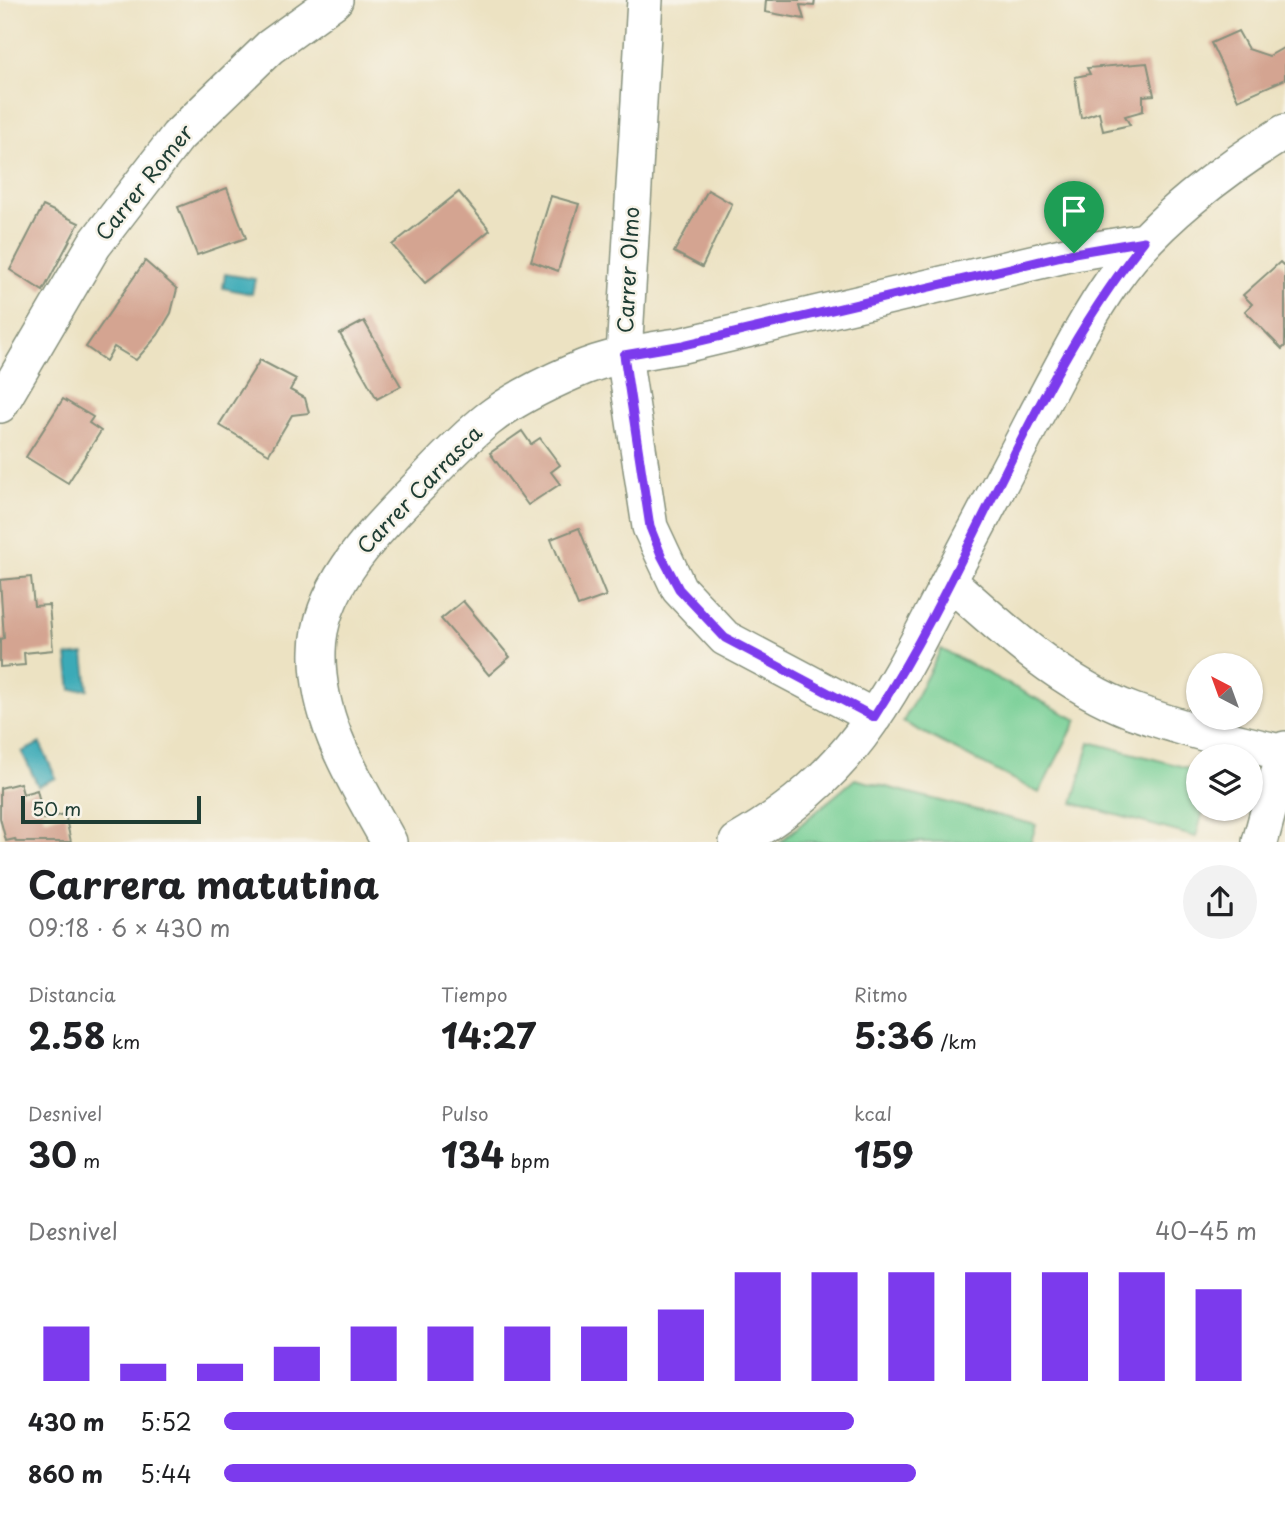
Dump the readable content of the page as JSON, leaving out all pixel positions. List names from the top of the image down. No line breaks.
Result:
{"streets":{"street":["Carrer Romer","Carrer Olmo","Carrer Carrasca"]},"crossings":[["Carrer Olmo","Carrer Carrasca"]],"scale_bar":"50 m","north":"top left","page":{"scale":"50 m","heading":["Carrera matutina","09:18 · 6 × 430 m"],"stats":[["Distancia","2.58 km"],["Tiempo","14:27"],["Ritmo","5:36 /km"],["Desnivel","30 m"],["Pulso","134 bpm"],["kcal","159"]],"chart":["Desnivel","40–45 m"],"list":[{"name":"430 m","note":"5:52"},{"name":"860 m","note":"5:44"}]}}
